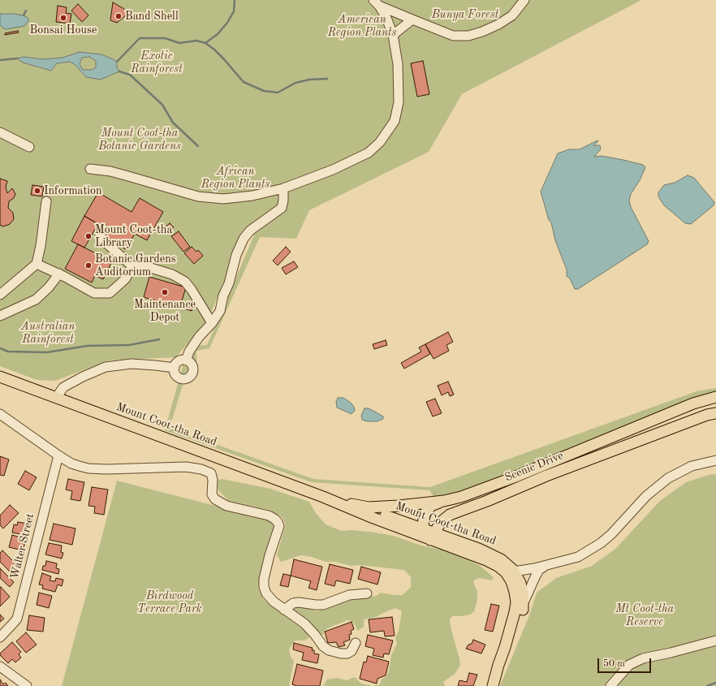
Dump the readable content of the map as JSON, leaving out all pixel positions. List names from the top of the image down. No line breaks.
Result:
{"streets":{"main road":["Mount Coot-tha Road","Scenic Drive"],"street":["Walter Street"]},"crossings":[["Mount Coot-tha Road","Scenic Drive"]],"parks":["Bunya Forest","American Region Plants","Exotic Rainforest","Mount Coot-tha Botanic Gardens","African Region Plants","Australian Rainforest","Birdwood Terrace Park","Mt Coot-tha Reserve"],"places":["Band Shell","Bonsai House","Information","Mount Coot-tha Library","Botanic Gardens Auditorium","Maintenance Depot"],"scale_bar":"50 m"}
